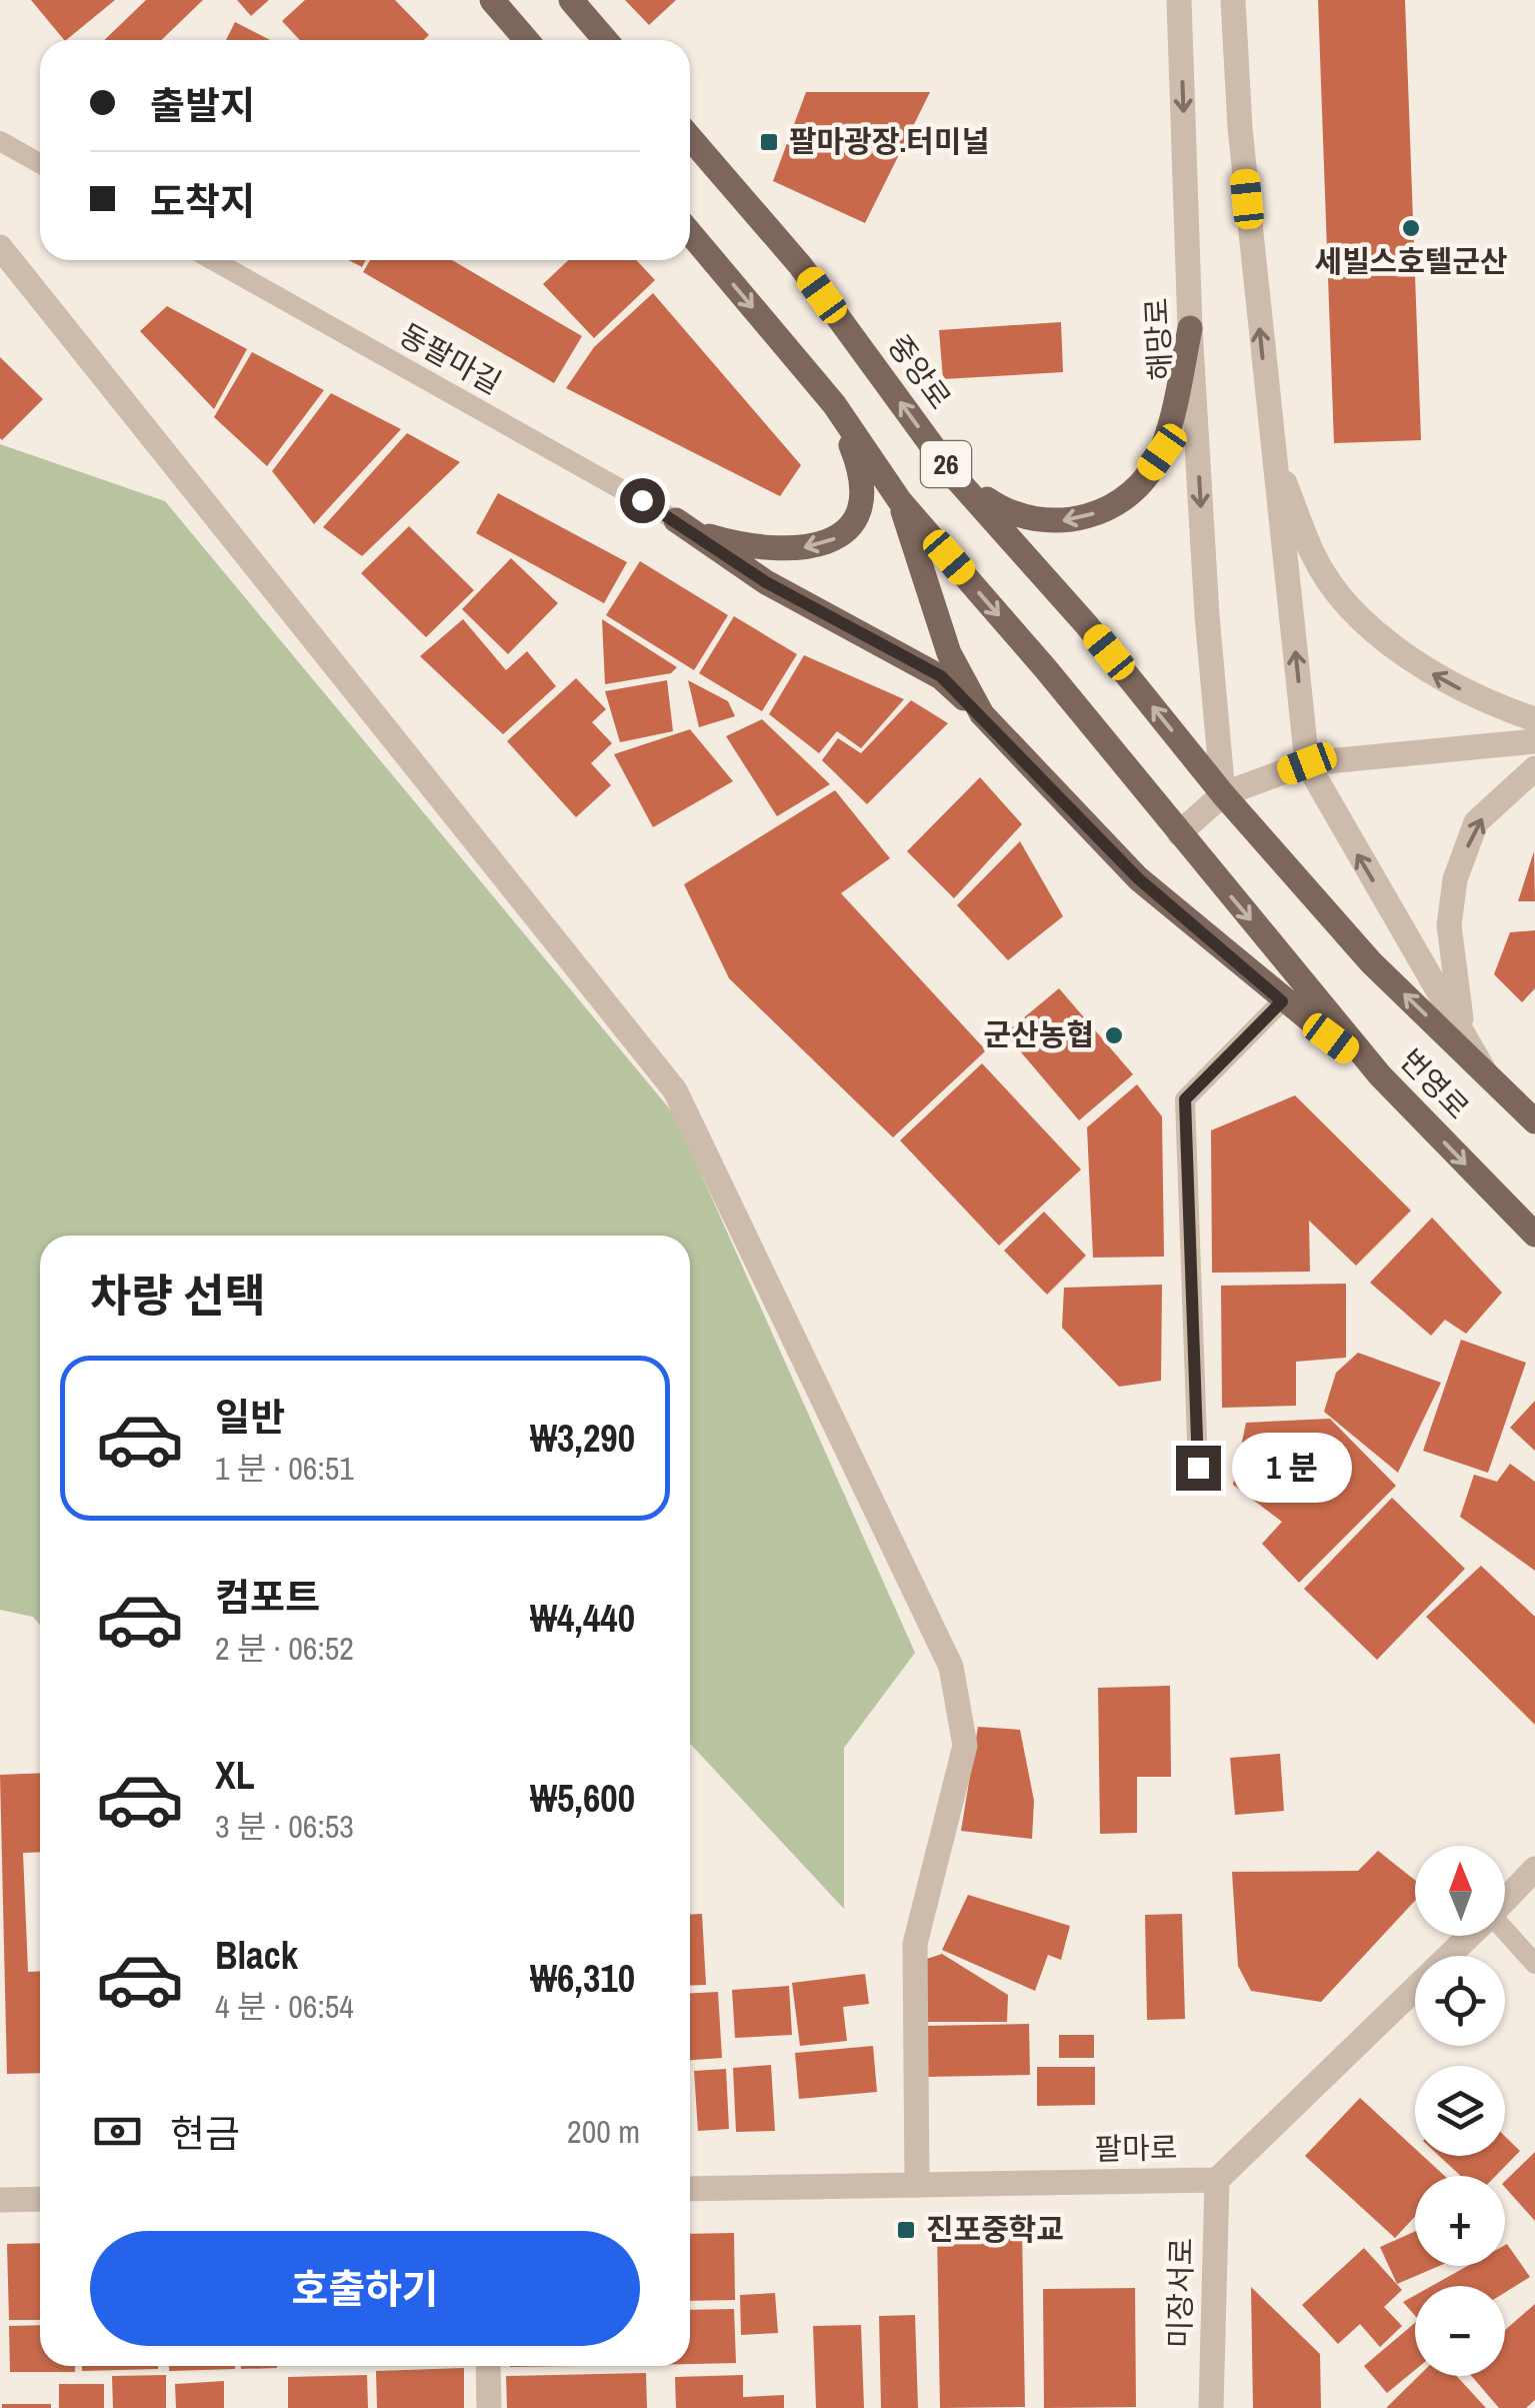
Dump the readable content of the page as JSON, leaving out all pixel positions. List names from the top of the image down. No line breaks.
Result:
{"streets":{"main road":["중앙로","26","번영로"],"street":["해망로","팔마로","미장서로"],"lane":["동팔마길"]},"crossings":[["해망로","중앙로"],["해망로","번영로"],["중앙로","번영로"],["26","번영로"],["팔마로","미장서로"]],"places":{"transit":["팔마광장.터미널","진포중학교"],"other":["세빌스호텔군산","군산농협"]},"north":"top","page":{"banner":["출발지","도착지"],"heading":"차량 선택","list":[{"name":"일반","note":"1 분 · 06:51","value":"₩3,290"},{"name":"컴포트","note":"2 분 · 06:52","value":"₩4,440"},{"name":"XL","note":"3 분 · 06:53","value":"₩5,600"},{"name":"Black","note":"4 분 · 06:54","value":"₩6,310"}],"bubble":"1 분","map_buttons":["+","−"],"pay":["현금","200 m"],"buttons":"호출하기"}}
